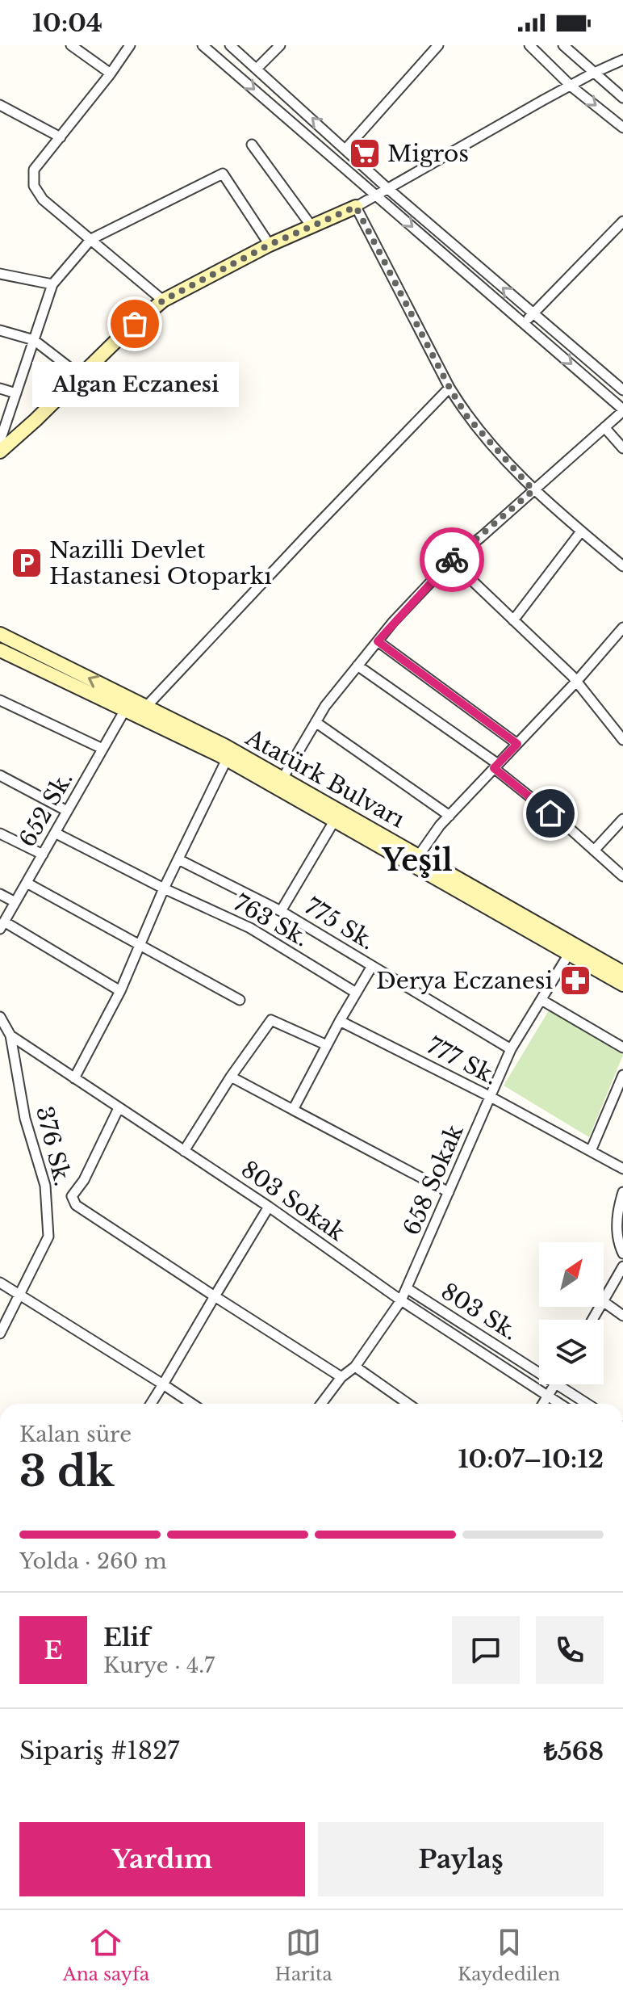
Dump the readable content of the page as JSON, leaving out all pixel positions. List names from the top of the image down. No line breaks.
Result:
{"streets":{"main road":["Atatürk Bulvarı"],"street":["652 Sk.","763 Sk.","775 Sk.","777 Sk.","376 Sk.","658 Sokak","803 Sokak","803 Sk."]},"crossings":[["Atatürk Bulvarı","652 Sk."],["Atatürk Bulvarı","658 Sokak"],["652 Sk.","763 Sk."],["775 Sk.","658 Sokak"],["777 Sk.","658 Sokak"],["376 Sk.","803 Sokak"],["658 Sokak","803 Sokak"],["658 Sokak","803 Sk."]],"districts":["Yeşil"],"places":{"supermarket":["Migros"],"other":["Algan Eczanesi"],"parking":["Nazilli Devlet Hastanesi Otoparkı"],"pharmacy":["Derya Eczanesi"]},"north":"top right","page":{"status":"10:04","bubble":"Algan Eczanesi","heading":["3 dk","Kalan süre","10:07–10:12"],"panel":["Elif","Kurye · 4.7","Sipariş #1827","₺568"],"bar":"Yolda · 260 m","round":"E","buttons":["Yardım","Paylaş"],"tabs":["Ana sayfa","Harita","Kaydedilen"]}}
